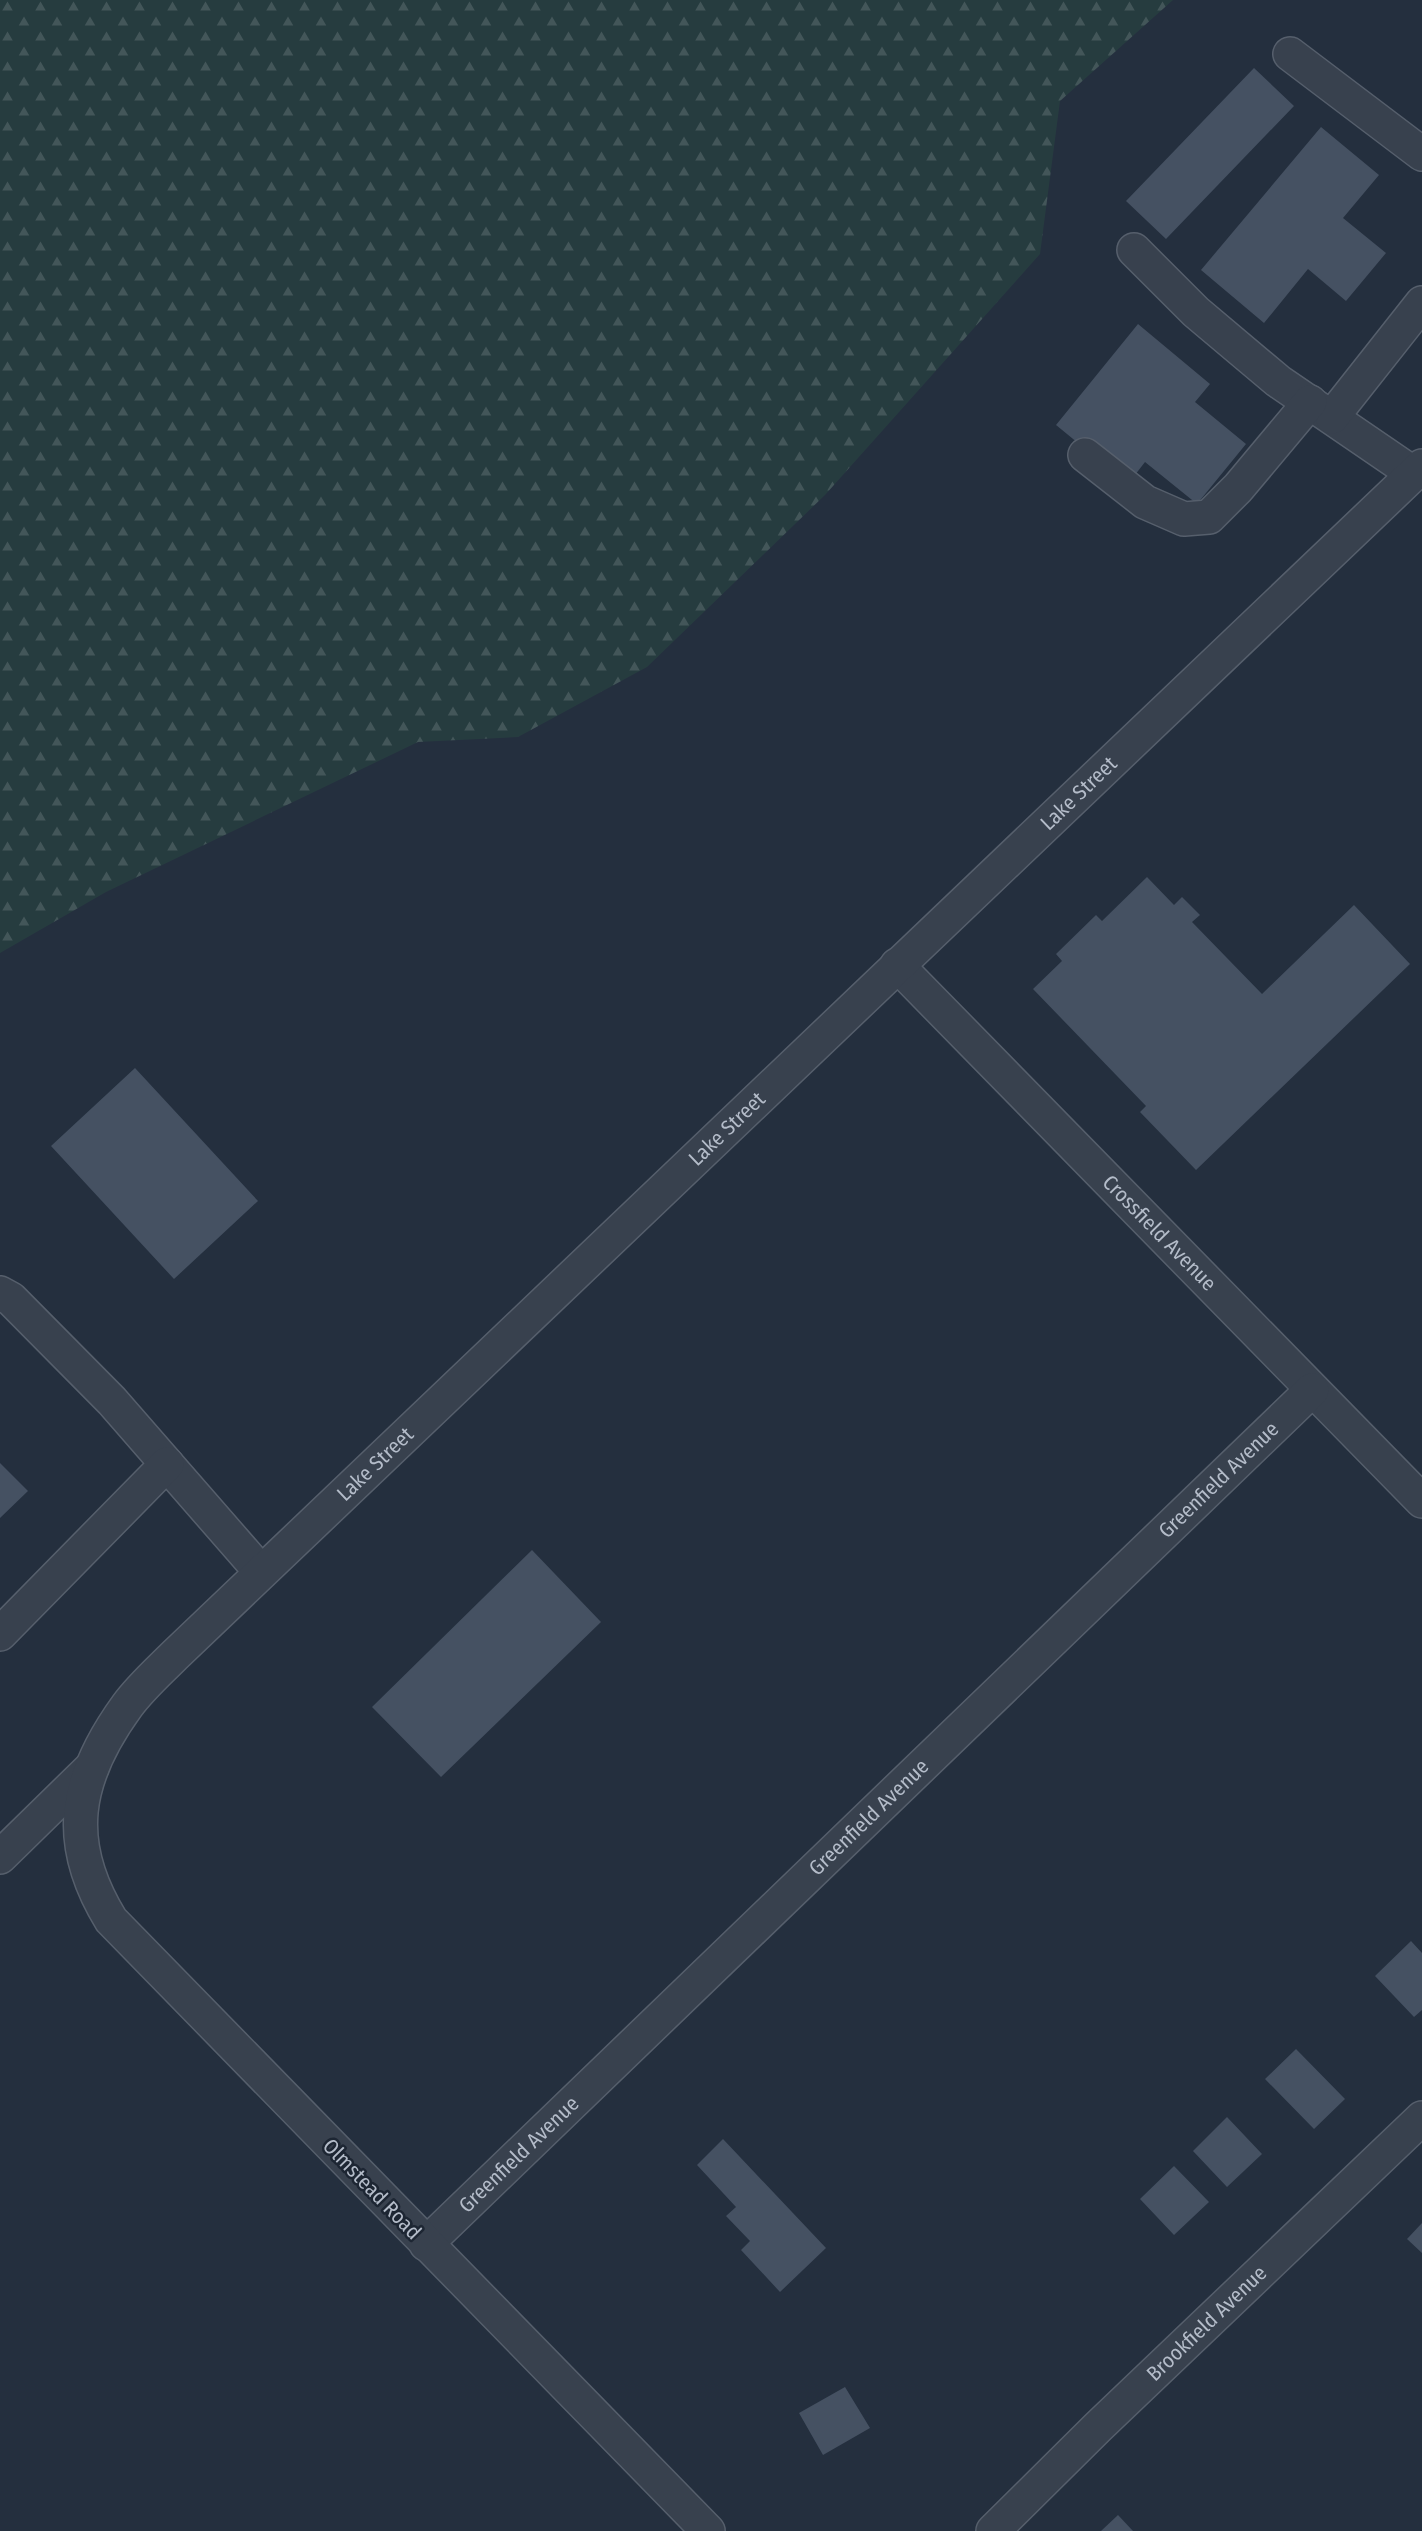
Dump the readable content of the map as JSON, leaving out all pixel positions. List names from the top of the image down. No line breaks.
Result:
{"streets":{"street":["Lake Street","Crossfield Avenue","Greenfield Avenue","Olmstead Road","Brookfield Avenue"]},"crossings":[["Lake Street","Crossfield Avenue"],["Lake Street","Olmstead Road"],["Crossfield Avenue","Greenfield Avenue"],["Greenfield Avenue","Olmstead Road"]]}
